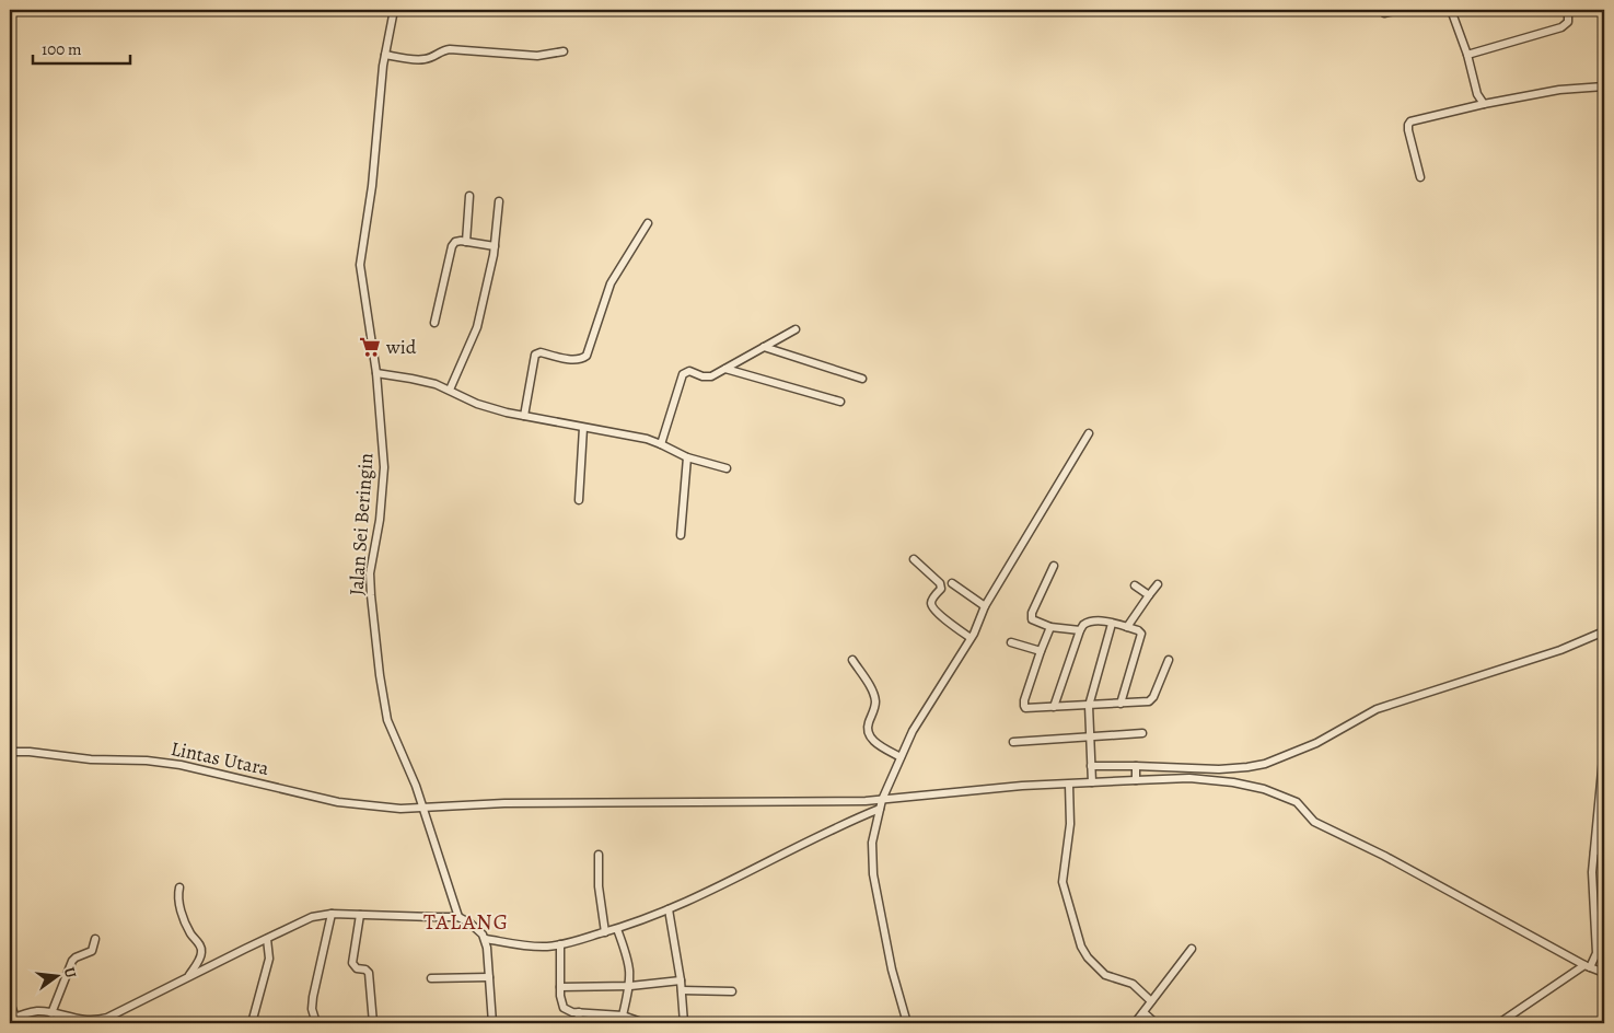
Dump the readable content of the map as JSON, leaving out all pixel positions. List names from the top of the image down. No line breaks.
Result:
{"streets":{"street":["Jalan Sei Beringin","Lintas Utara"]},"crossings":[["Jalan Sei Beringin","Lintas Utara"]],"districts":["TALANG"],"places":{"supermarket":["wid"]},"scale_bar":"100 m","north":"right"}
